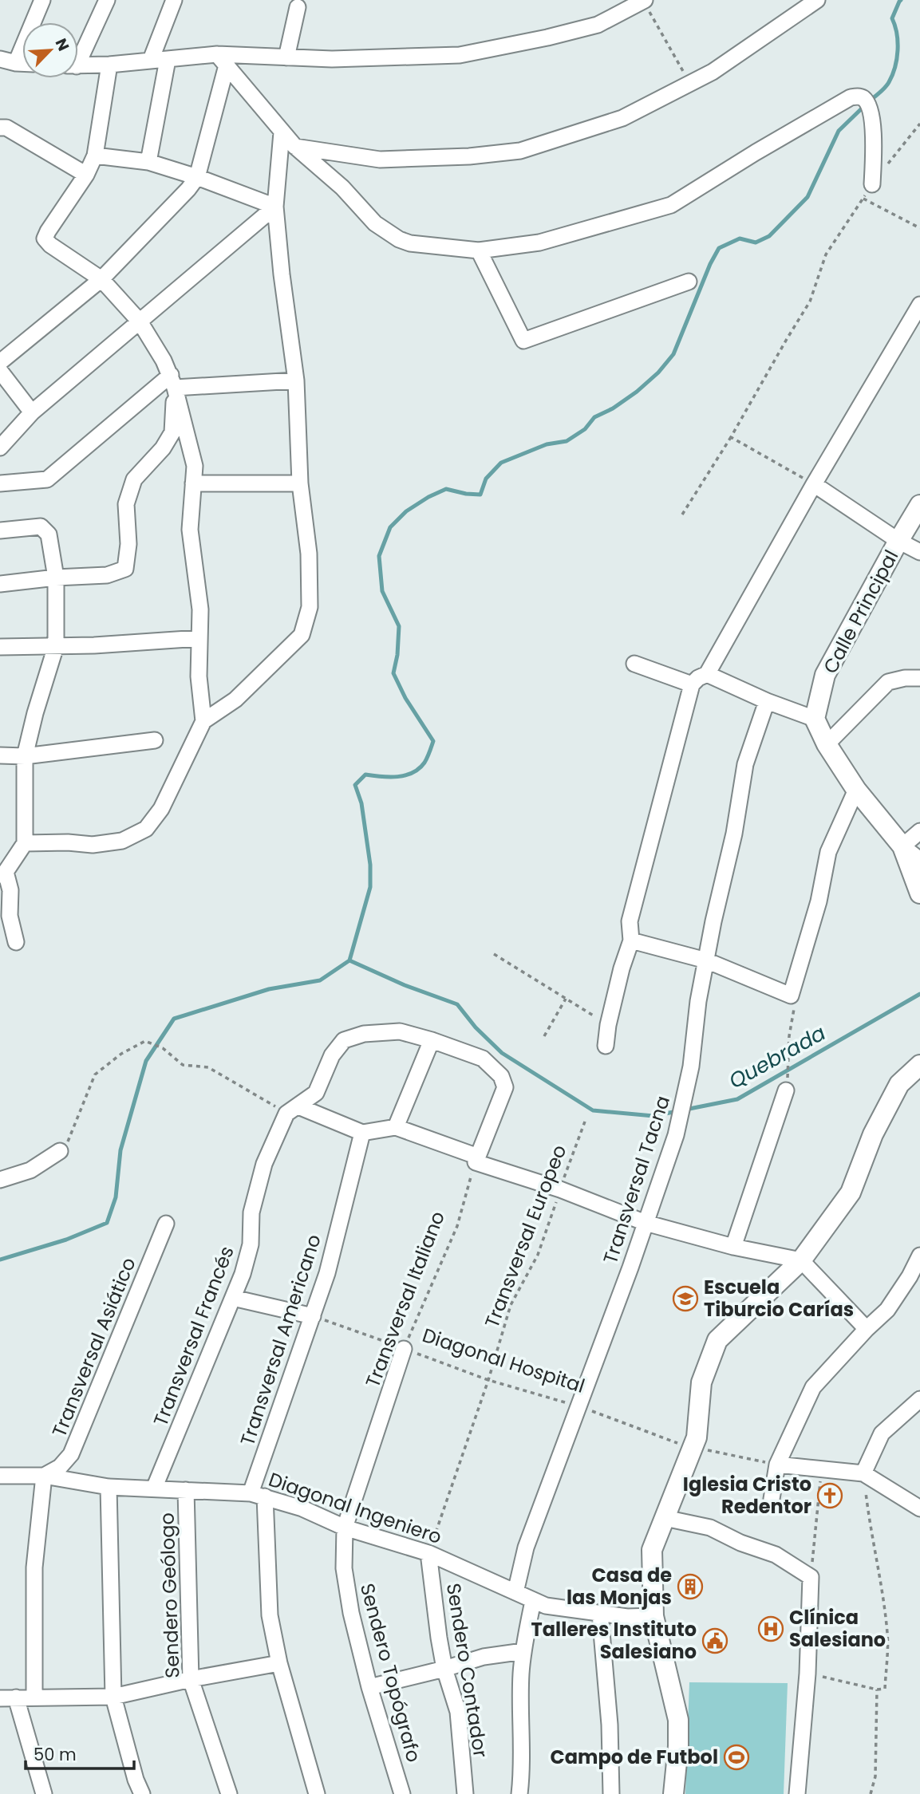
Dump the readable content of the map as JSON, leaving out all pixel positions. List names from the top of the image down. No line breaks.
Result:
{"streets":{"street":["Calle Principal","Transversal Tacna","Transversal Italiano","Transversal Francés","Transversal Americano","Transversal Asiático","Diagonal Ingeniero","Sendero Geólogo","Sendero Contador","Sendero Topógrafo"],"path":["Transversal Europeo","Diagonal Hospital"]},"crossings":[["Transversal Tacna","Diagonal Hospital"],["Transversal Tacna","Diagonal Ingeniero"],["Transversal Europeo","Diagonal Hospital"],["Transversal Europeo","Diagonal Ingeniero"],["Transversal Europeo","Sendero Contador"],["Transversal Italiano","Diagonal Hospital"],["Transversal Italiano","Diagonal Ingeniero"],["Transversal Italiano","Sendero Topógrafo"],["Transversal Francés","Diagonal Ingeniero"],["Transversal Americano","Diagonal Hospital"],["Transversal Americano","Diagonal Ingeniero"],["Transversal Asiático","Diagonal Ingeniero"],["Diagonal Ingeniero","Sendero Geólogo"],["Diagonal Ingeniero","Sendero Contador"],["Diagonal Ingeniero","Sendero Topógrafo"]],"water":["Quebrada"],"places":{"school or university":["Escuela Tiburcio Carías"],"church":["Iglesia Cristo Redentor"],"building":["Casa de las Monjas"],"hospital":["Clínica Salesiano"],"public building":["Talleres Instituto Salesiano"],"sports":["Campo de Futbol"]},"scale_bar":"50 m","north":"top right"}
